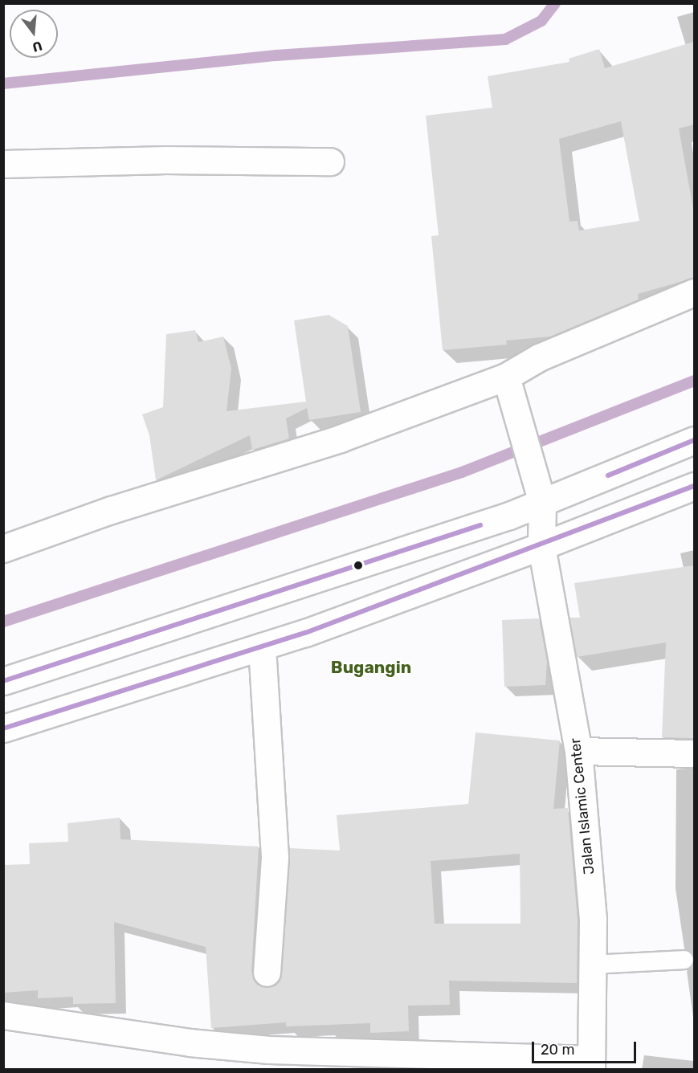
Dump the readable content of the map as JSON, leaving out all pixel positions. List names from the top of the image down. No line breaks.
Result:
{"streets":{"main road":["Jalan Islamic Center"]},"districts":["Bugangin"],"scale_bar":"20 m","north":"bottom"}
